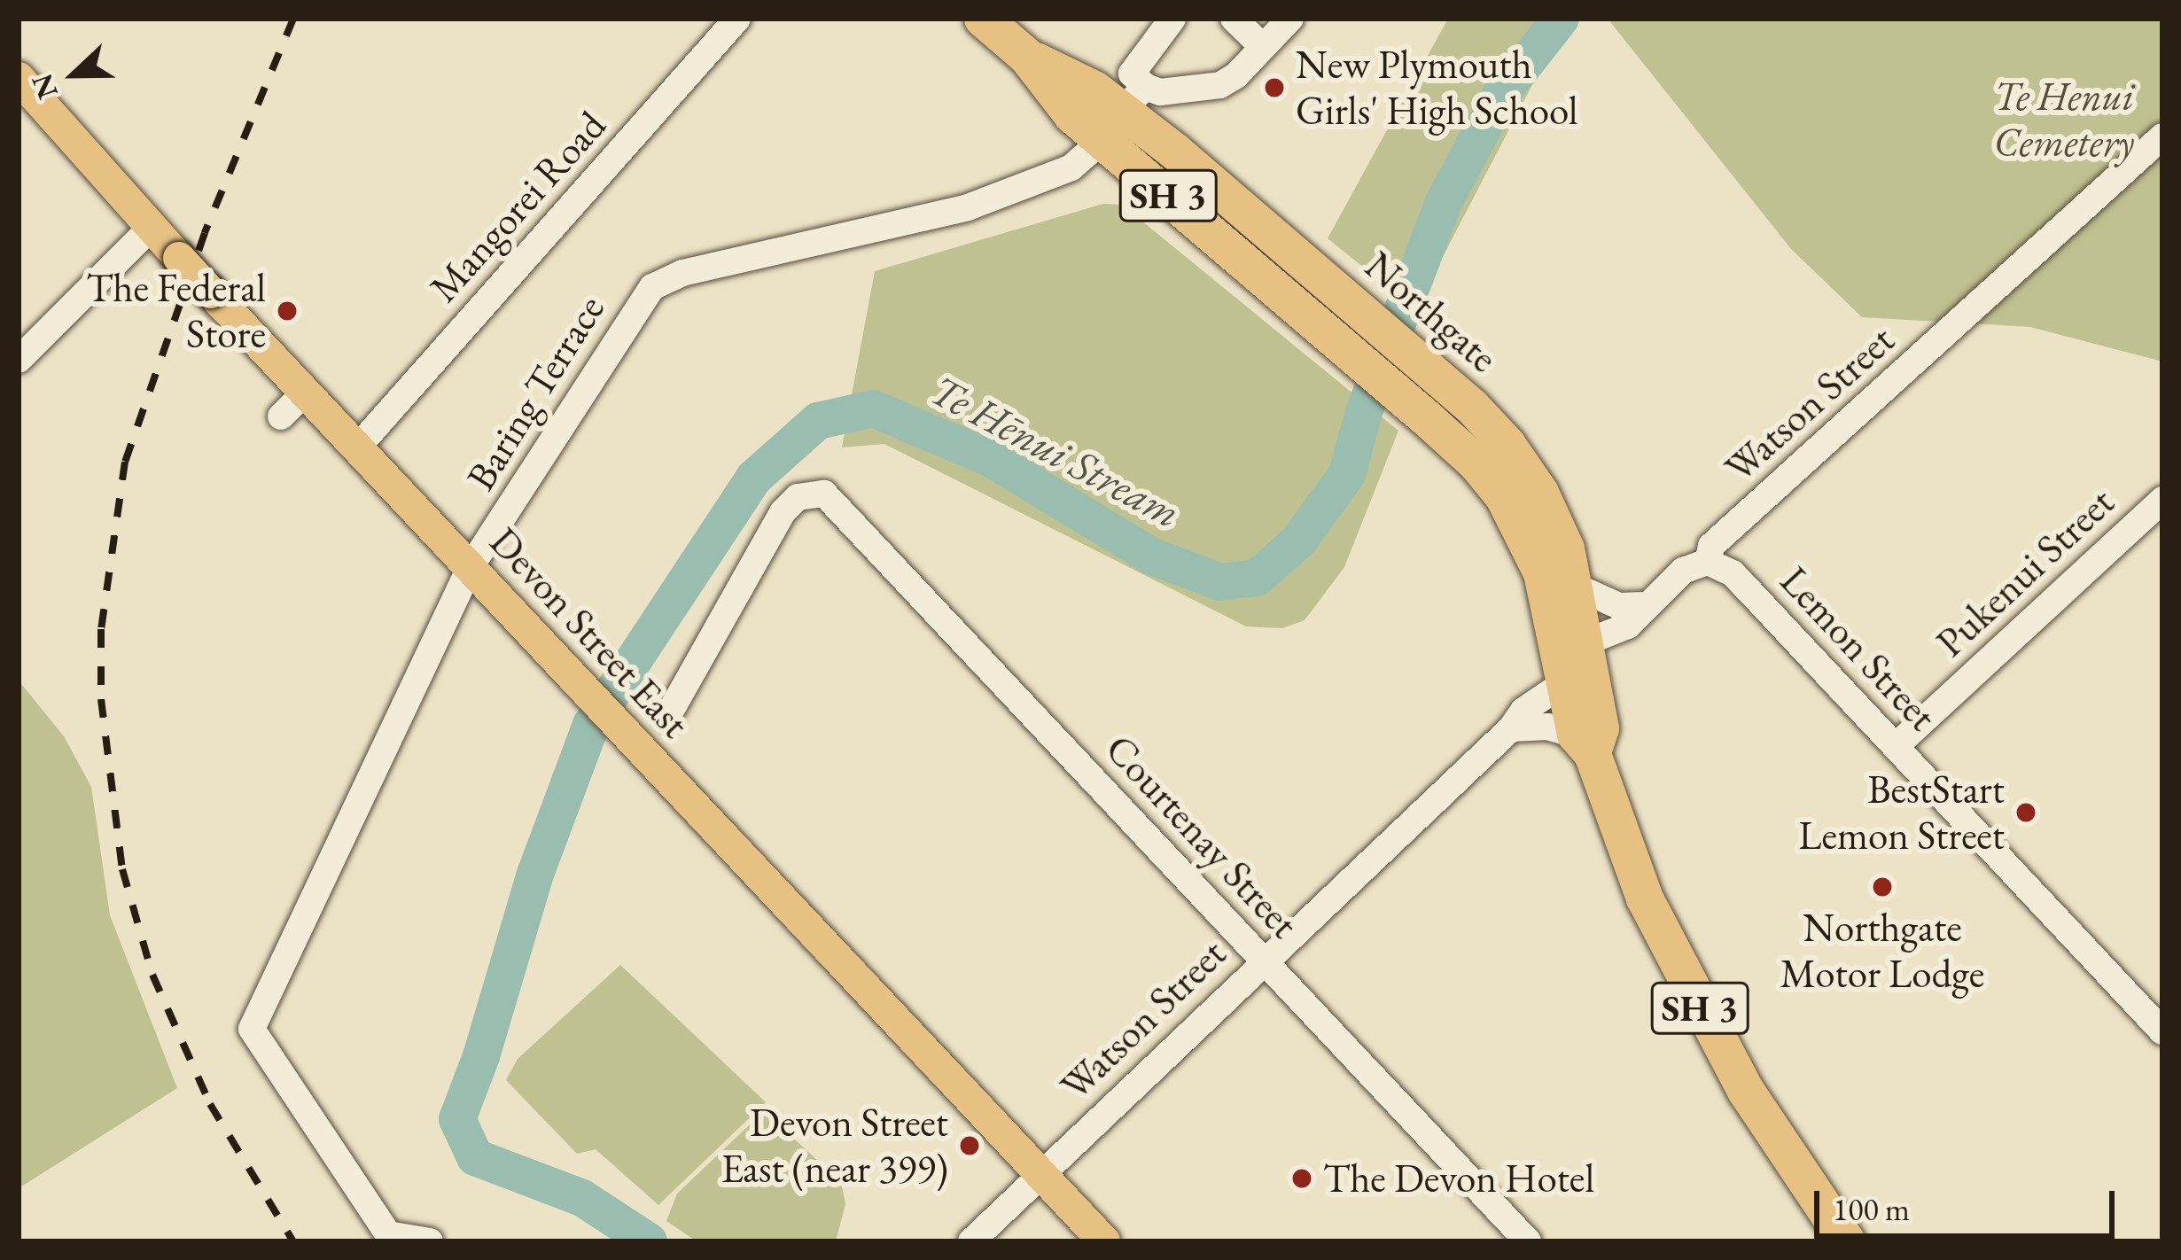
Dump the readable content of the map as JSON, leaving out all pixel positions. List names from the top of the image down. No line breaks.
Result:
{"streets":{"highway":["SH 3","Northgate"],"main road":["Devon Street East"],"street":["Mangorei Road","Baring Terrace","Watson Street","Pukenui Street","Lemon Street","Courtenay Street"]},"crossings":[["Mangorei Road","Devon Street East"],["Northgate","Baring Terrace"],["Northgate","Watson Street"],["Baring Terrace","Devon Street East"],["Watson Street","Devon Street East"],["Watson Street","Lemon Street"],["Watson Street","Courtenay Street"],["Pukenui Street","Lemon Street"]],"water":["Te Hēnui Stream"],"parks":["Te Henui Cemetery"],"places":["New Plymouth Girls' High School","The Federal Store","BestStart Lemon Street","Northgate Motor Lodge","Devon Street East (near 399)","The Devon Hotel"],"scale_bar":"100 m","north":"left"}
